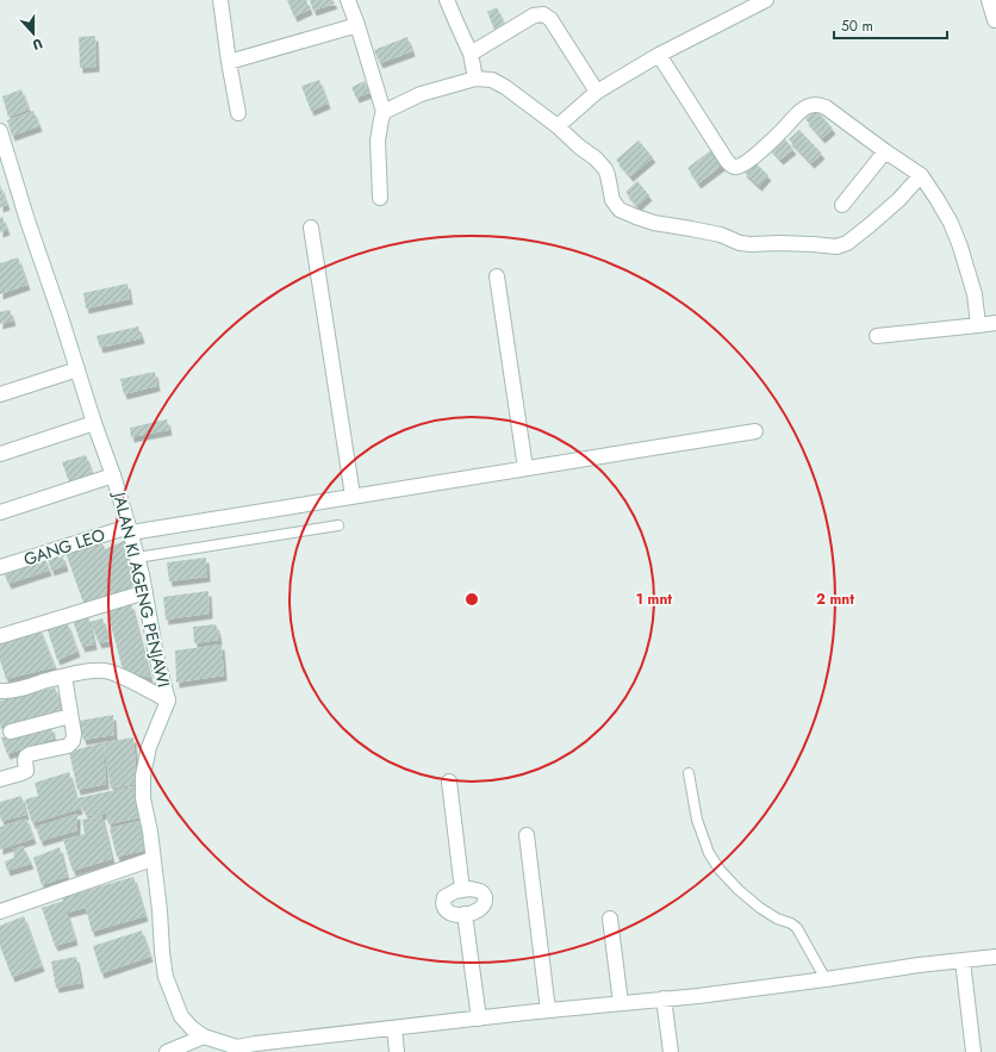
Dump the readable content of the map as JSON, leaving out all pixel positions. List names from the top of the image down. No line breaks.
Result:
{"streets":{"street":["GANG LEO","JALAN KI AGENG PENJAWI"]},"crossings":[["GANG LEO","JALAN KI AGENG PENJAWI"]],"scale_bar":"50 m","north":"bottom","rings":["1 mnt","2 mnt"]}
